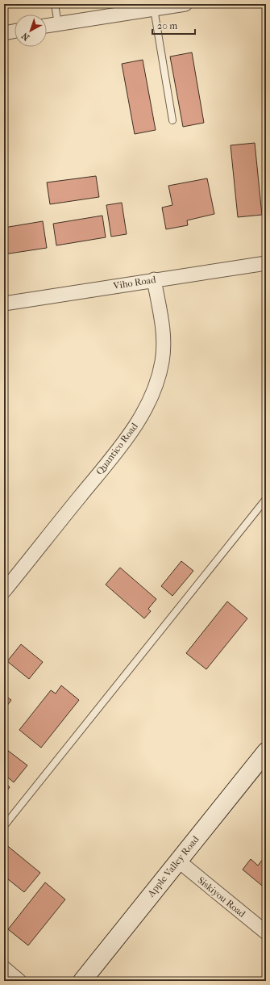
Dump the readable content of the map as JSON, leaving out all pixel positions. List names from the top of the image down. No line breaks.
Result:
{"streets":{"street":["Viho Road","Quantico Road","Apple Valley Road","Siskiyou Road"]},"crossings":[["Viho Road","Quantico Road"],["Apple Valley Road","Siskiyou Road"]],"scale_bar":"20 m","north":"bottom left"}
